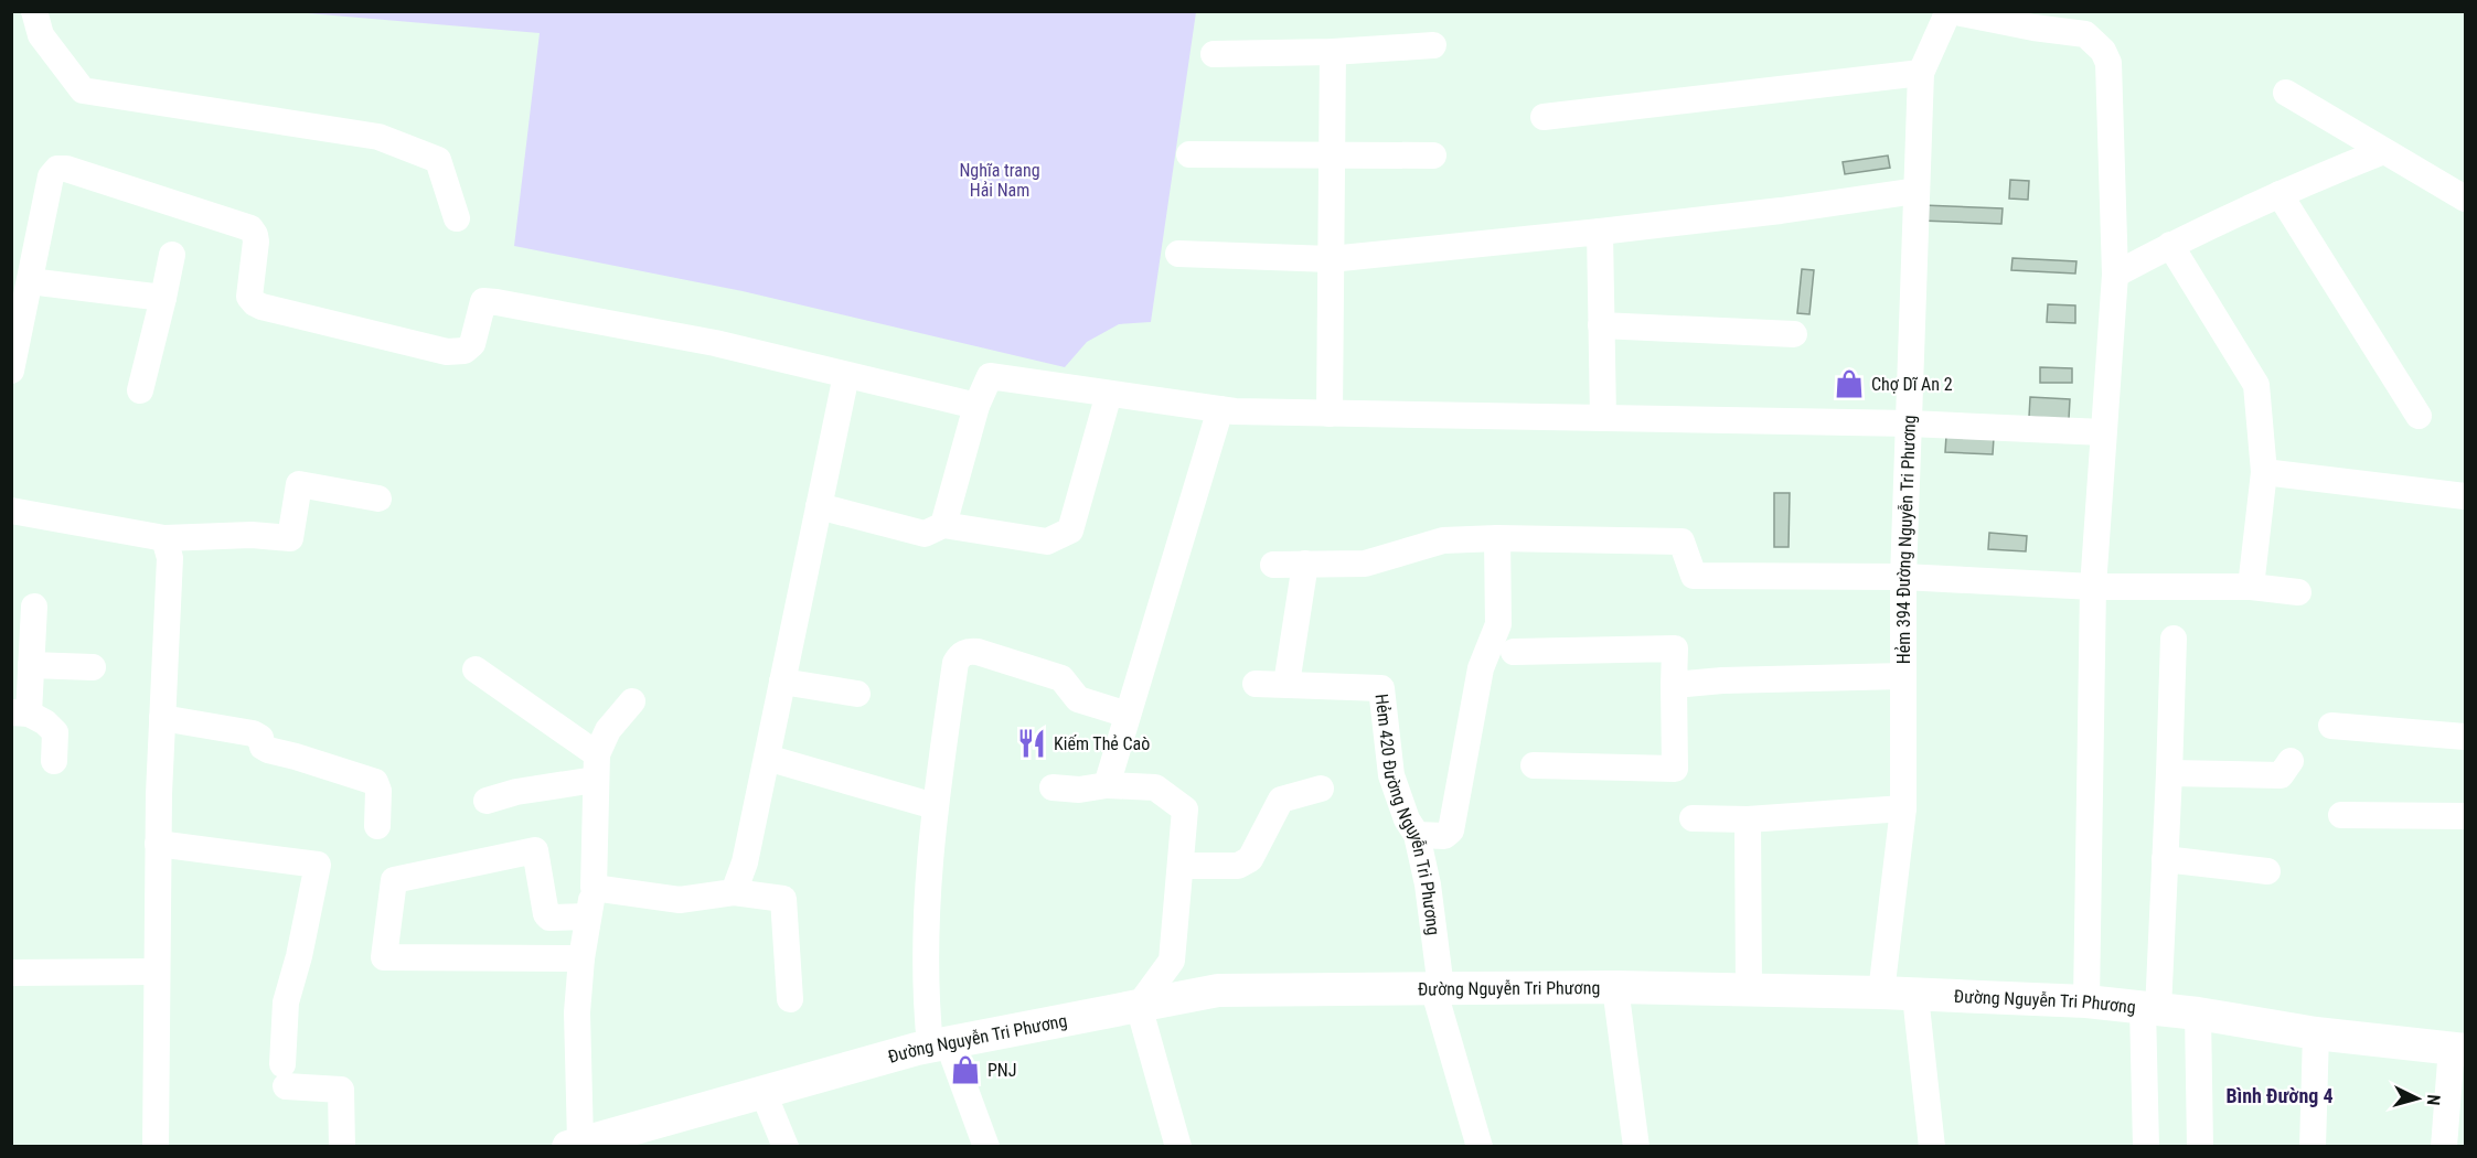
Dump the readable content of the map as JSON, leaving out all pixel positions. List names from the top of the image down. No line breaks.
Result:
{"streets":{"main road":["Đường Nguyễn Tri Phương"],"street":["Hẻm 394 Đường Nguyễn Tri Phương","Hẻm 420 Đường Nguyễn Tri Phương"]},"crossings":[["Hẻm 394 Đường Nguyễn Tri Phương","Đường Nguyễn Tri Phương"],["Hẻm 420 Đường Nguyễn Tri Phương","Đường Nguyễn Tri Phương"]],"districts":["Bình Đường 4"],"parks":["Nghĩa trang Hải Nam"],"places":{"shop":["Chợ Dĩ An 2","PNJ"],"restaurant":["Kiếm Thẻ Caò"]},"north":"right"}
